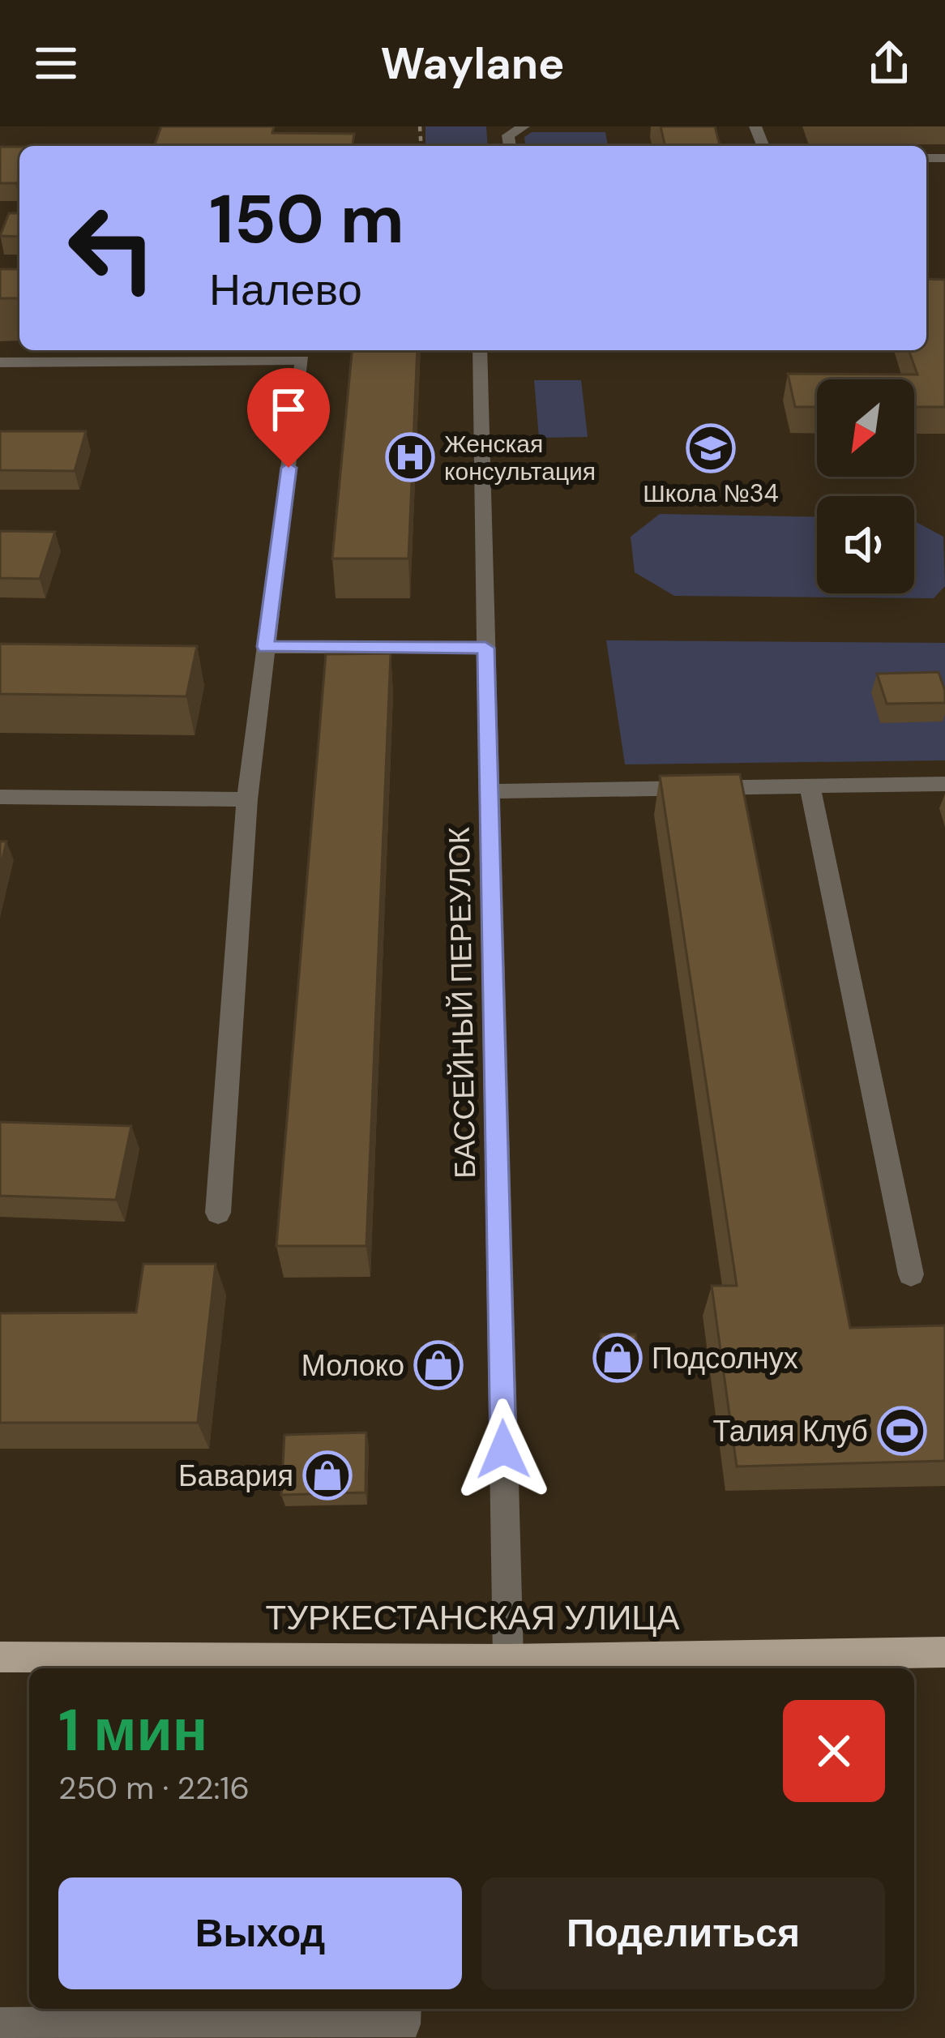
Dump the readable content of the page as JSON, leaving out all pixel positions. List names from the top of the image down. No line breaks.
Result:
{"streets":{"main road":["ТУРКЕСТАНСКАЯ УЛИЦА"],"street":["БАССЕЙНЫЙ ПЕРЕУЛОК"]},"crossings":[["БАССЕЙНЫЙ ПЕРЕУЛОК","ТУРКЕСТАНСКАЯ УЛИЦА"]],"places":{"school or university":["Школа №34"],"hospital":["Женская консультация"],"shop":["Подсолнух","Молоко","Бавария"],"sports":["Талия Клуб"]},"north":"bottom left","page":{"header":"Waylane","turn":["150 m","Налево"],"heading":["1 мин","250 m · 22:16"],"buttons":["Выход","Поделиться"]}}
